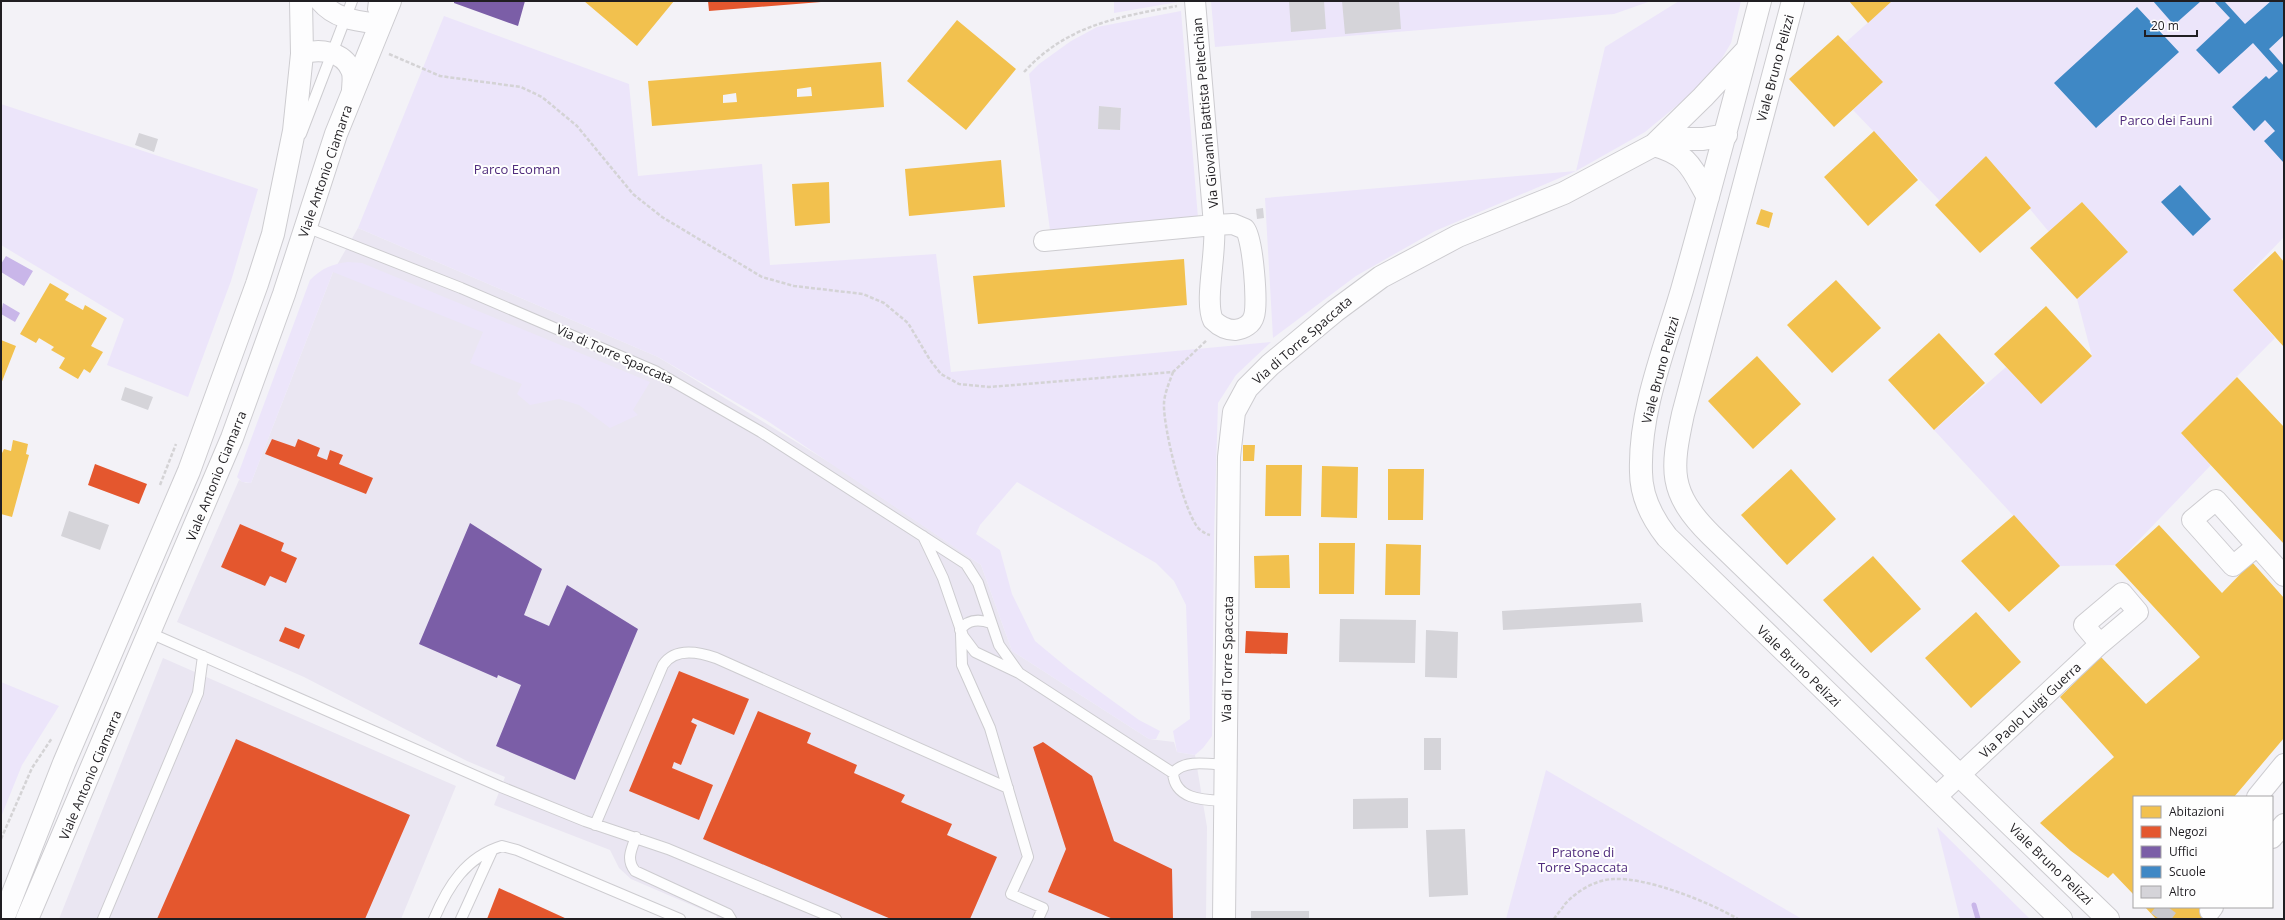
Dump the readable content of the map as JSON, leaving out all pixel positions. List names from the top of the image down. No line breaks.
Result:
{"streets":{"street":["Viale Bruno Pelizzi","Via Giovanni Battista Peltechian","Viale Antonio Ciamarra","Via di Torre Spaccata","Via Paolo Luigi Guerra"]},"crossings":[["Viale Bruno Pelizzi","Via di Torre Spaccata"],["Viale Bruno Pelizzi","Via Paolo Luigi Guerra"],["Viale Antonio Ciamarra","Via di Torre Spaccata"]],"parks":["Parco dei Fauni","Parco Ecoman","Pratone di Torre Spaccata"],"legend":["Abitazioni","Negozi","Uffici","Scuole","Altro"],"scale_bar":"20 m"}
